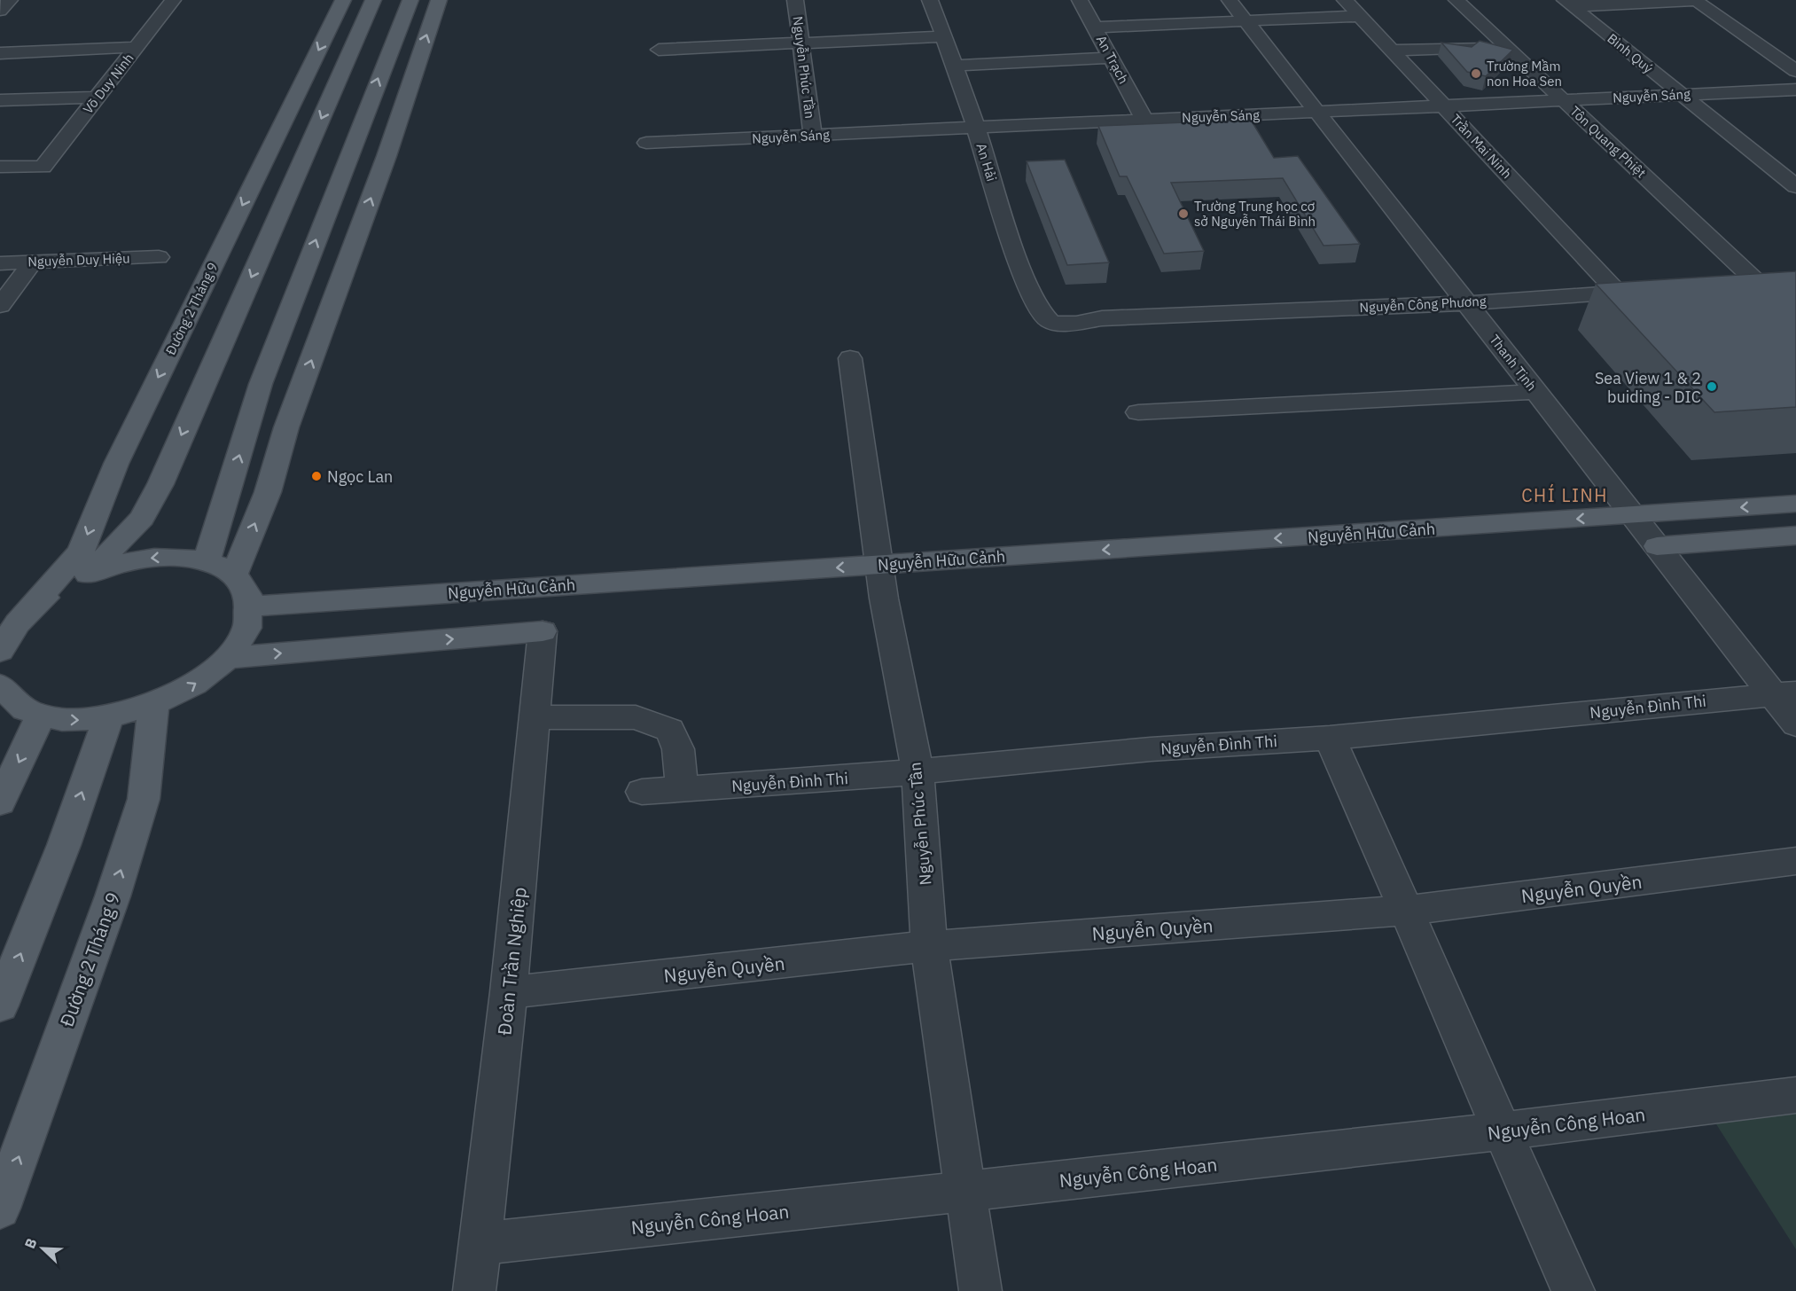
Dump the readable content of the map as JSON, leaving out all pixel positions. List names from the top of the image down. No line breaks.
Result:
{"streets":{"main road":["Đường 2 Tháng 9","Nguyễn Hữu Cảnh"],"street":["Bình Quý","An Trạch","Nguyễn Phúc Tần","Võ Duy Ninh","Nguyễn Sáng","Tôn Quang Phiệt","Trần Mai Ninh","An Hải","Nguyễn Duy Hiệu","Nguyễn Công Phương","Thanh Tịnh","Nguyễn Đình Thi","Nguyễn Quyền","Đoàn Trần Nghiệp","Nguyễn Công Hoan"]},"crossings":[["Bình Quý","Nguyễn Sáng"],["An Trạch","Nguyễn Sáng"],["Nguyễn Phúc Tần","Nguyễn Sáng"],["Nguyễn Phúc Tần","Nguyễn Hữu Cảnh"],["Nguyễn Phúc Tần","Nguyễn Đình Thi"],["Nguyễn Phúc Tần","Nguyễn Quyền"],["Nguyễn Phúc Tần","Nguyễn Công Hoan"],["Nguyễn Sáng","Tôn Quang Phiệt"],["Nguyễn Sáng","Trần Mai Ninh"],["Nguyễn Sáng","An Hải"],["Nguyễn Sáng","Thanh Tịnh"],["Trần Mai Ninh","Nguyễn Công Phương"],["An Hải","Nguyễn Công Phương"],["Nguyễn Công Phương","Thanh Tịnh"],["Thanh Tịnh","Nguyễn Hữu Cảnh"],["Thanh Tịnh","Nguyễn Đình Thi"],["Nguyễn Quyền","Đoàn Trần Nghiệp"],["Đoàn Trần Nghiệp","Nguyễn Công Hoan"]],"one_way":["Nguyễn Hữu Cảnh"],"districts":["CHÍ LINH"],"places":["Trường Mầm non Hoa Sen","Trường Trung học cơ sở Nguyễn Thái Bình","Sea View 1 & 2 buiding - DIC","Ngọc Lan"],"north":"top left"}
